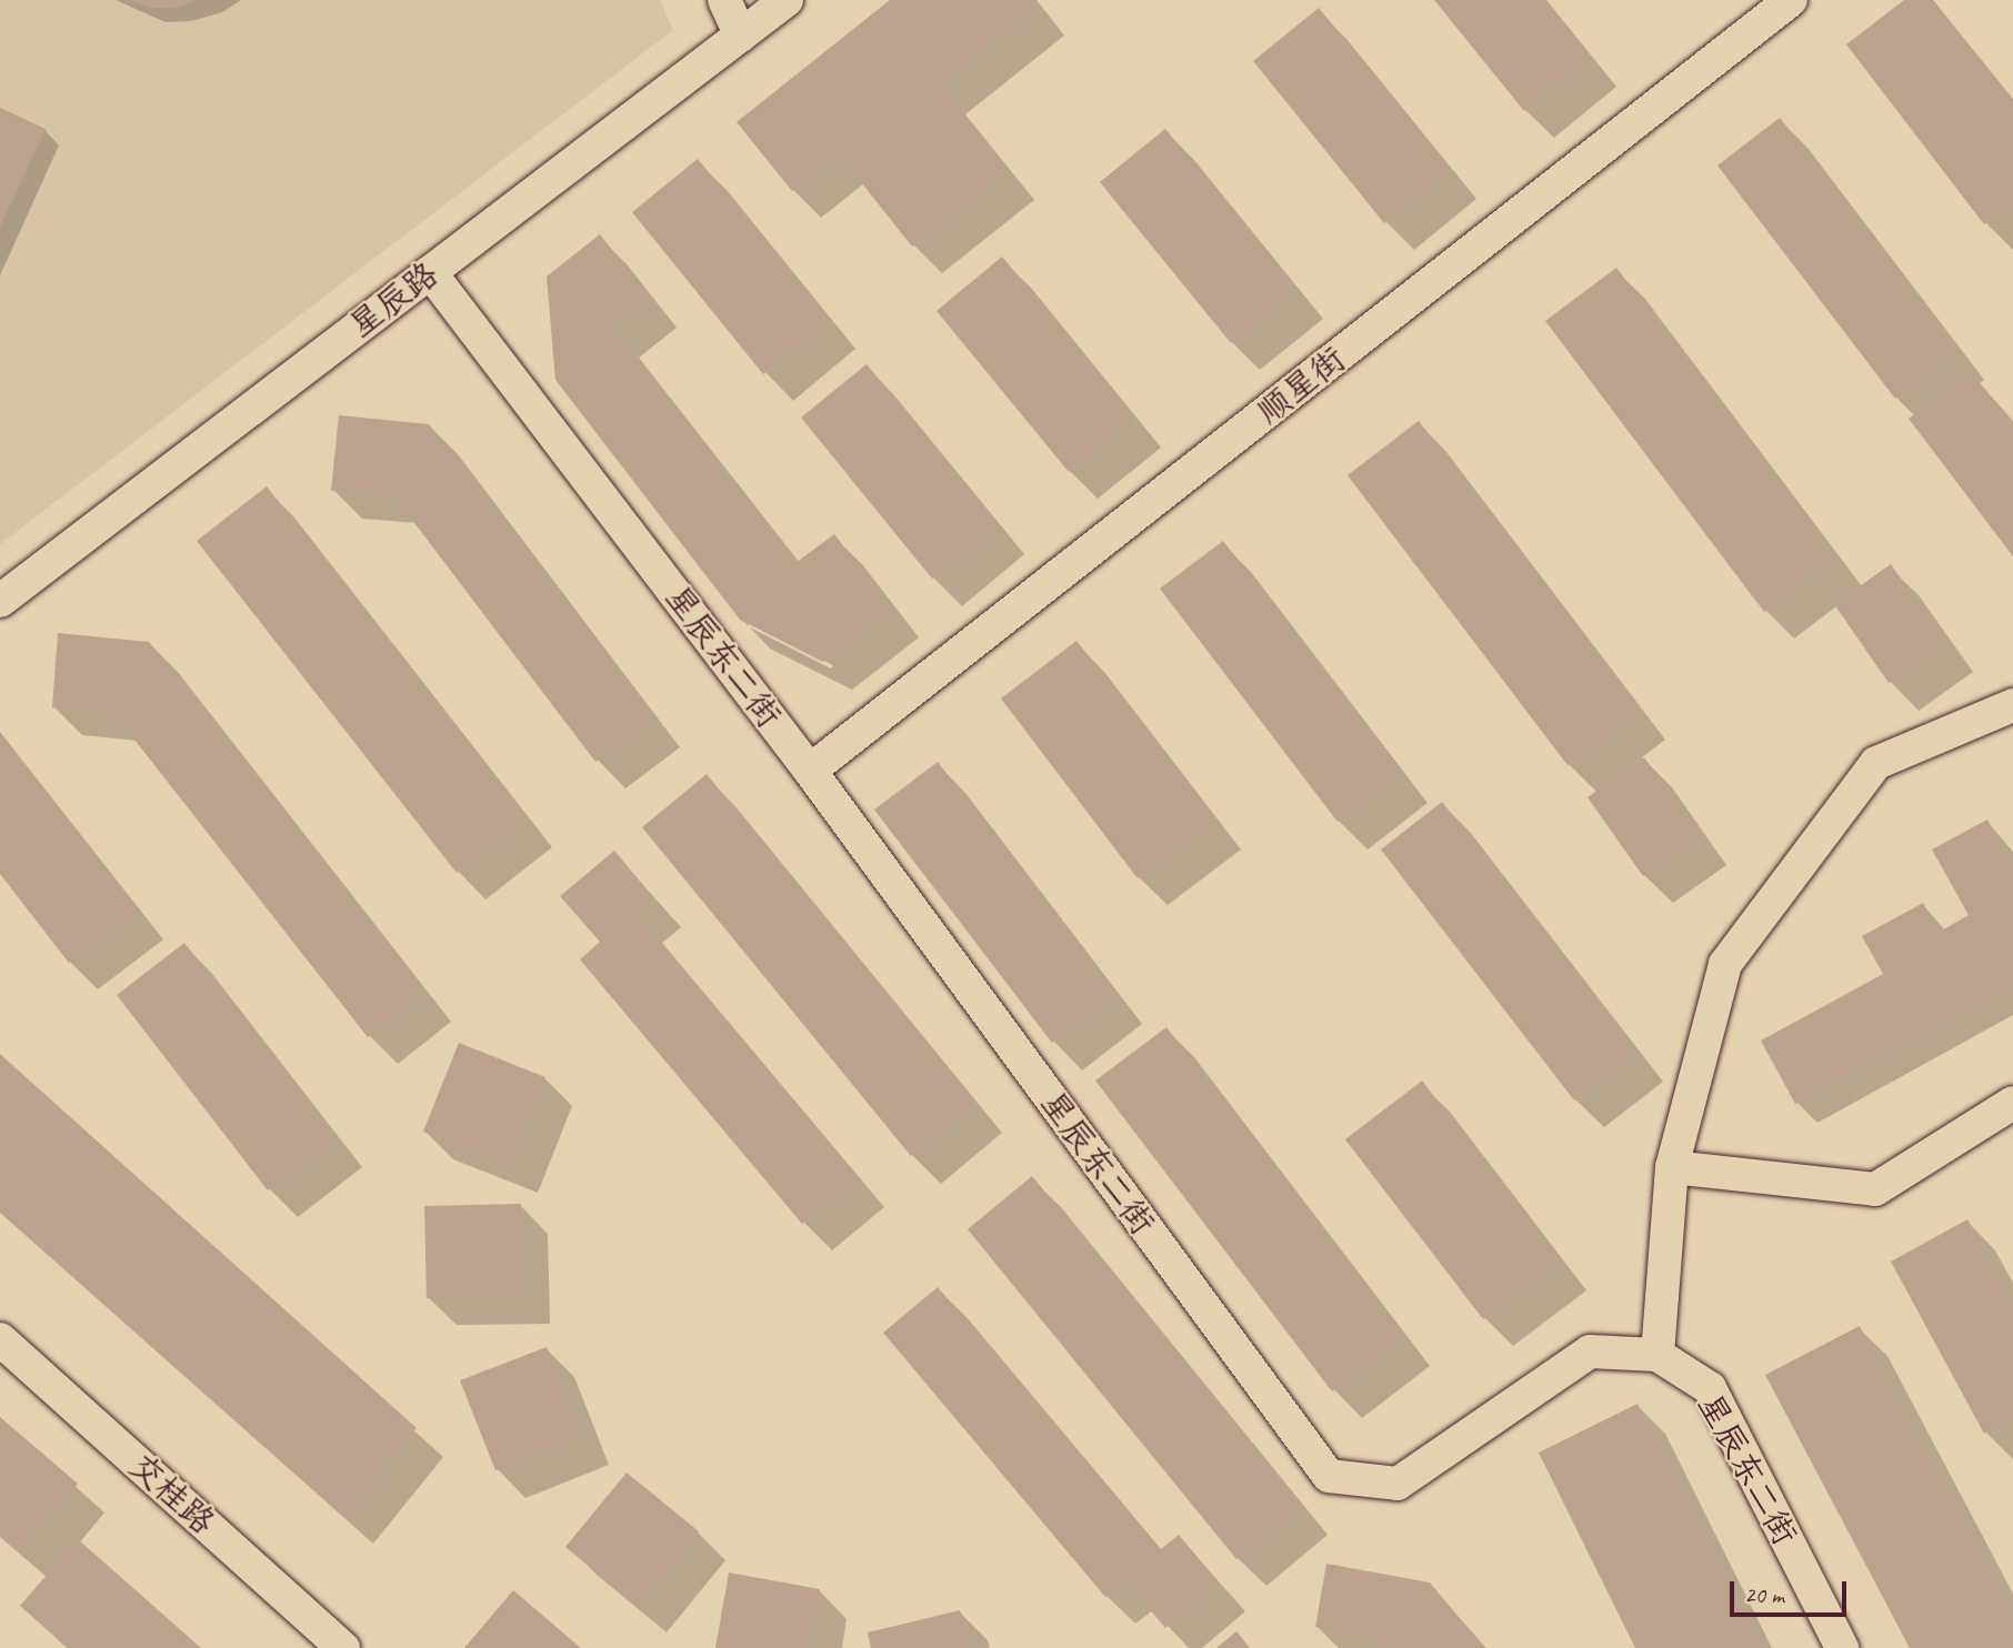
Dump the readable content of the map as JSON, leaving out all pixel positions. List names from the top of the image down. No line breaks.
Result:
{"streets":{"street":["星辰路","顺星街","星辰东二街","交桂路"]},"crossings":[["星辰路","星辰东二街"],["顺星街","星辰东二街"]],"scale_bar":"20 m"}
